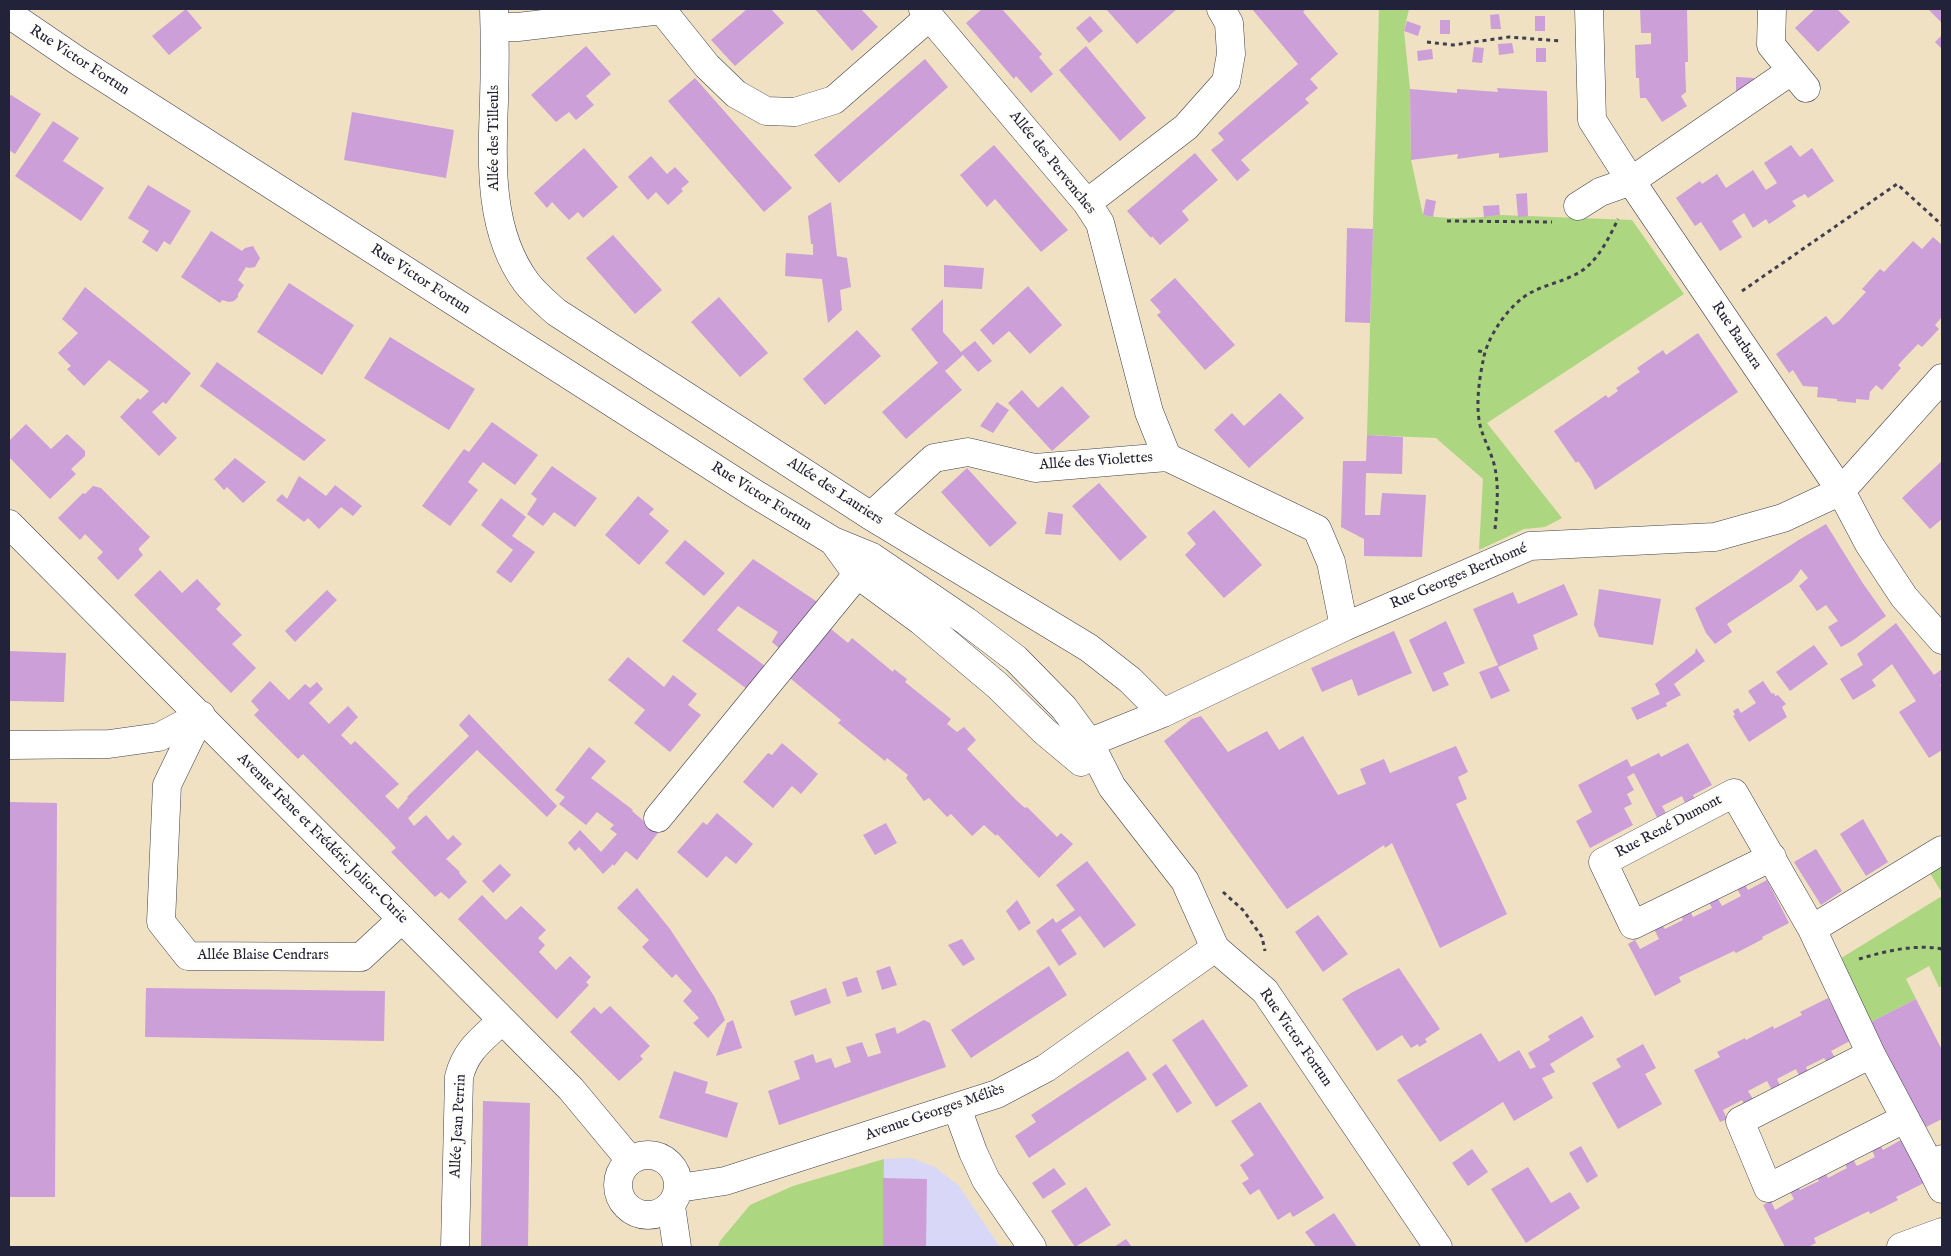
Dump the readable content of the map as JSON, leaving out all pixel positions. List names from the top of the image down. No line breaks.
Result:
{"streets":{"street":["Rue Victor Fortun","Allée des Tilleuls","Allée des Pervenches","Rue Barbara","Allée des Violettes","Allée des Lauriers","Rue Georges Berthomé","Rue René Dumont","Avenue Irène et Frédéric Joliot-Curie","Allée Blaise Cendrars","Avenue Georges Méliès","Allée Jean Perrin"]},"crossings":[["Rue Victor Fortun","Rue Georges Berthomé"],["Rue Victor Fortun","Avenue Georges Méliès"],["Allée des Tilleuls","Allée des Lauriers"],["Allée des Pervenches","Allée des Violettes"],["Rue Barbara","Rue Georges Berthomé"],["Allée des Violettes","Allée des Lauriers"],["Allée des Violettes","Rue Georges Berthomé"],["Allée des Lauriers","Rue Georges Berthomé"],["Avenue Irène et Frédéric Joliot-Curie","Allée Blaise Cendrars"],["Avenue Irène et Frédéric Joliot-Curie","Avenue Georges Méliès"],["Avenue Irène et Frédéric Joliot-Curie","Allée Jean Perrin"]]}
